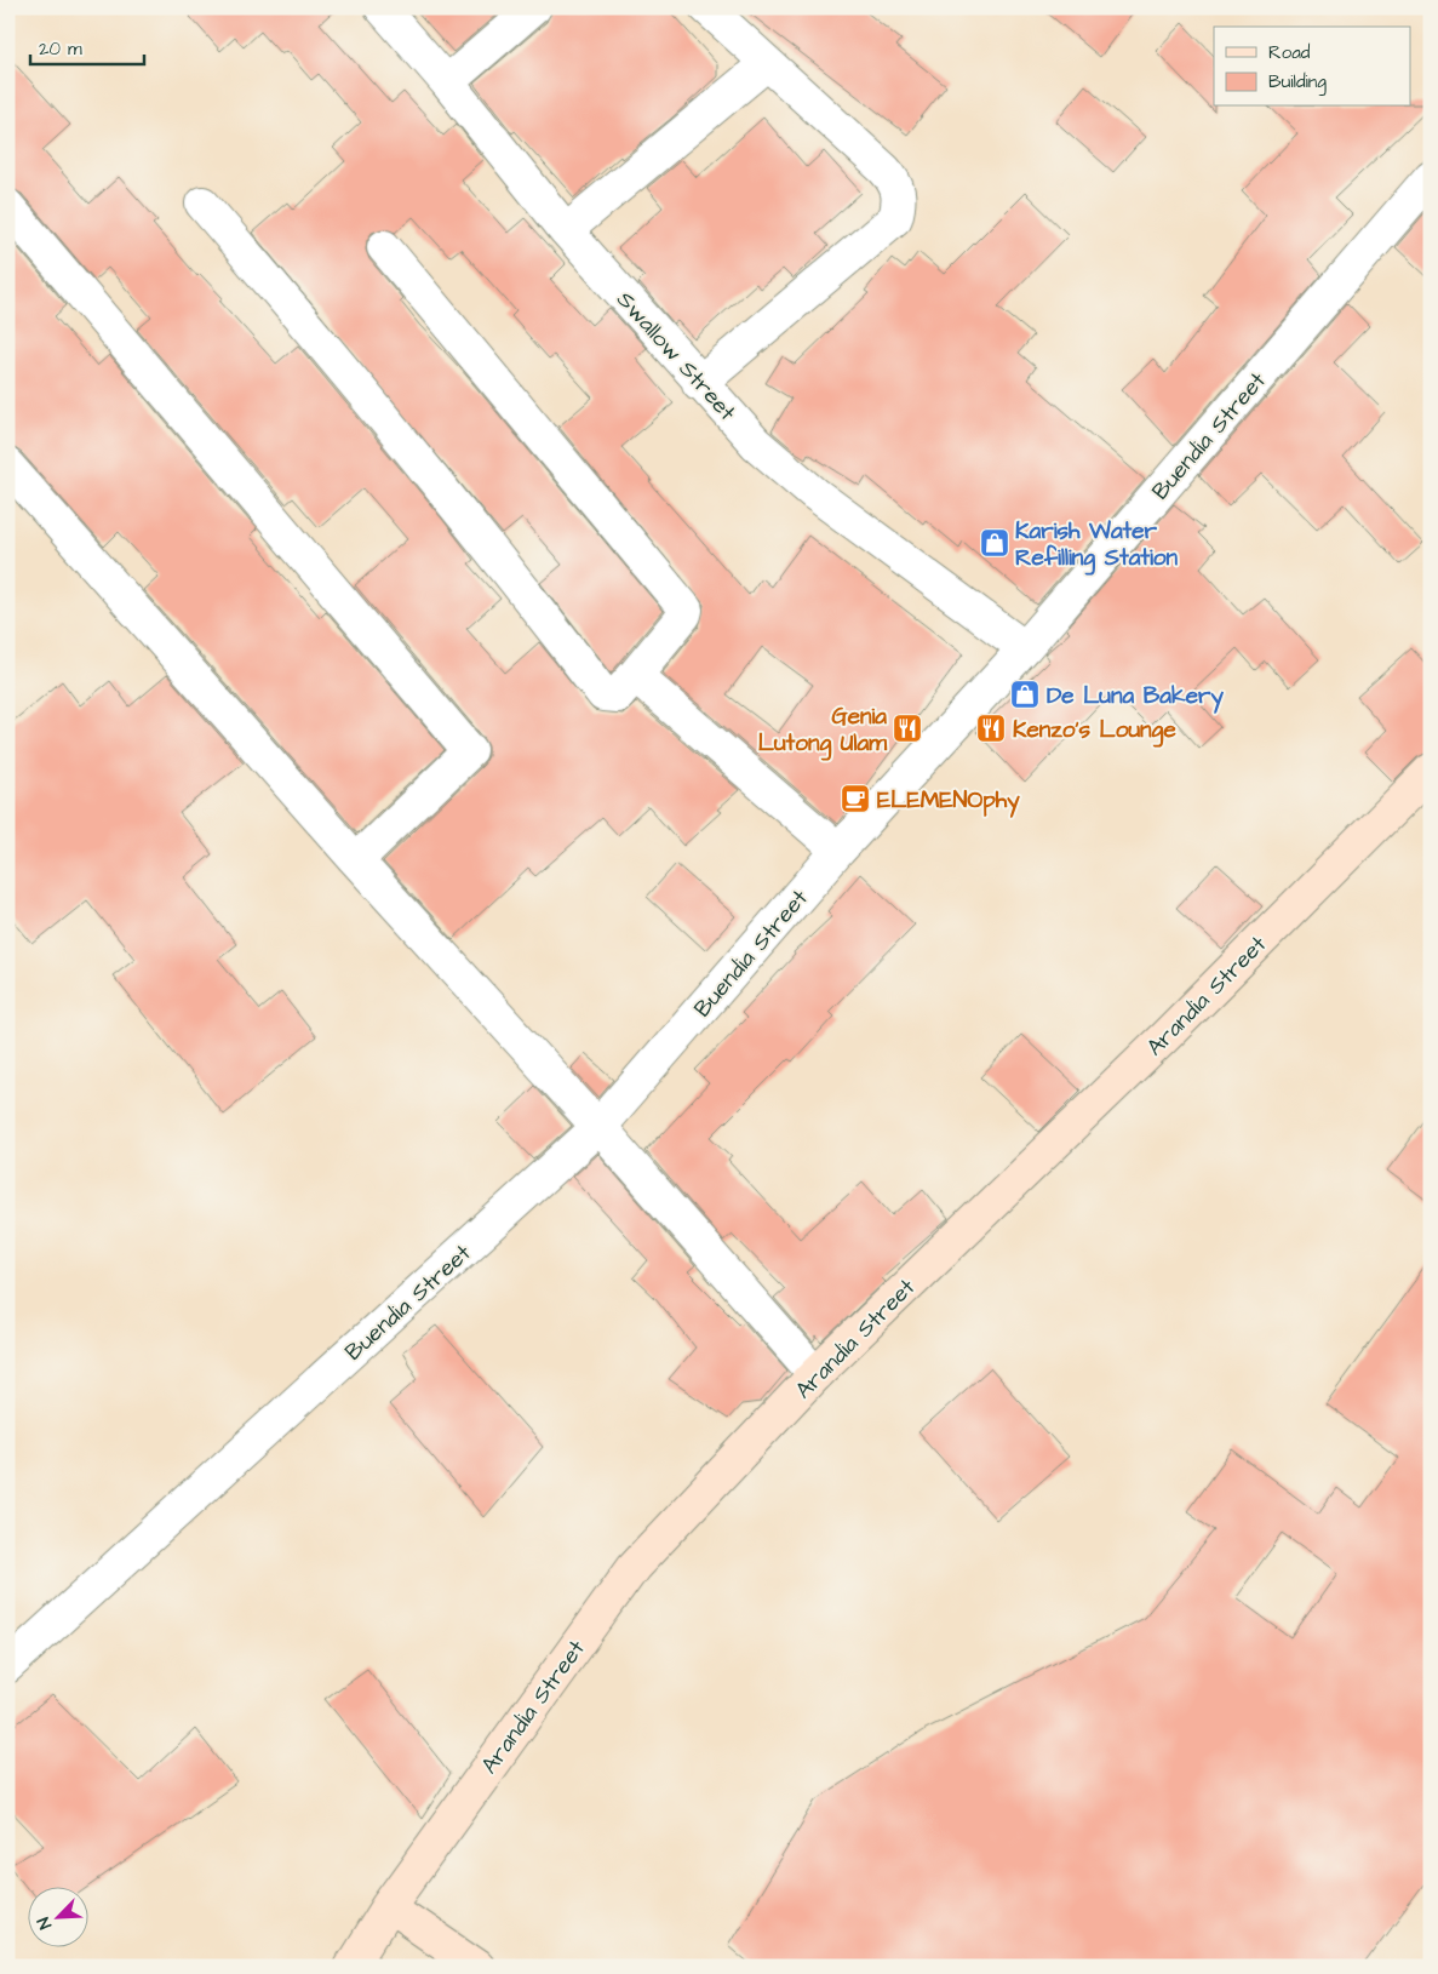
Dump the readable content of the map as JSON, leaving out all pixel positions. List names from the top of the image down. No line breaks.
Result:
{"streets":{"street":["Swallow Street","Buendia Street","Arandia Street"]},"crossings":[["Swallow Street","Buendia Street"]],"places":{"shop":["Karish Water Refilling Station","De Luna Bakery"],"restaurant":["Genia Lutong Ulam","Kenzo's Lounge"],"cafe":["ELEMENOphy"]},"legend":["Road","Building"],"scale_bar":"20 m","north":"bottom left"}
